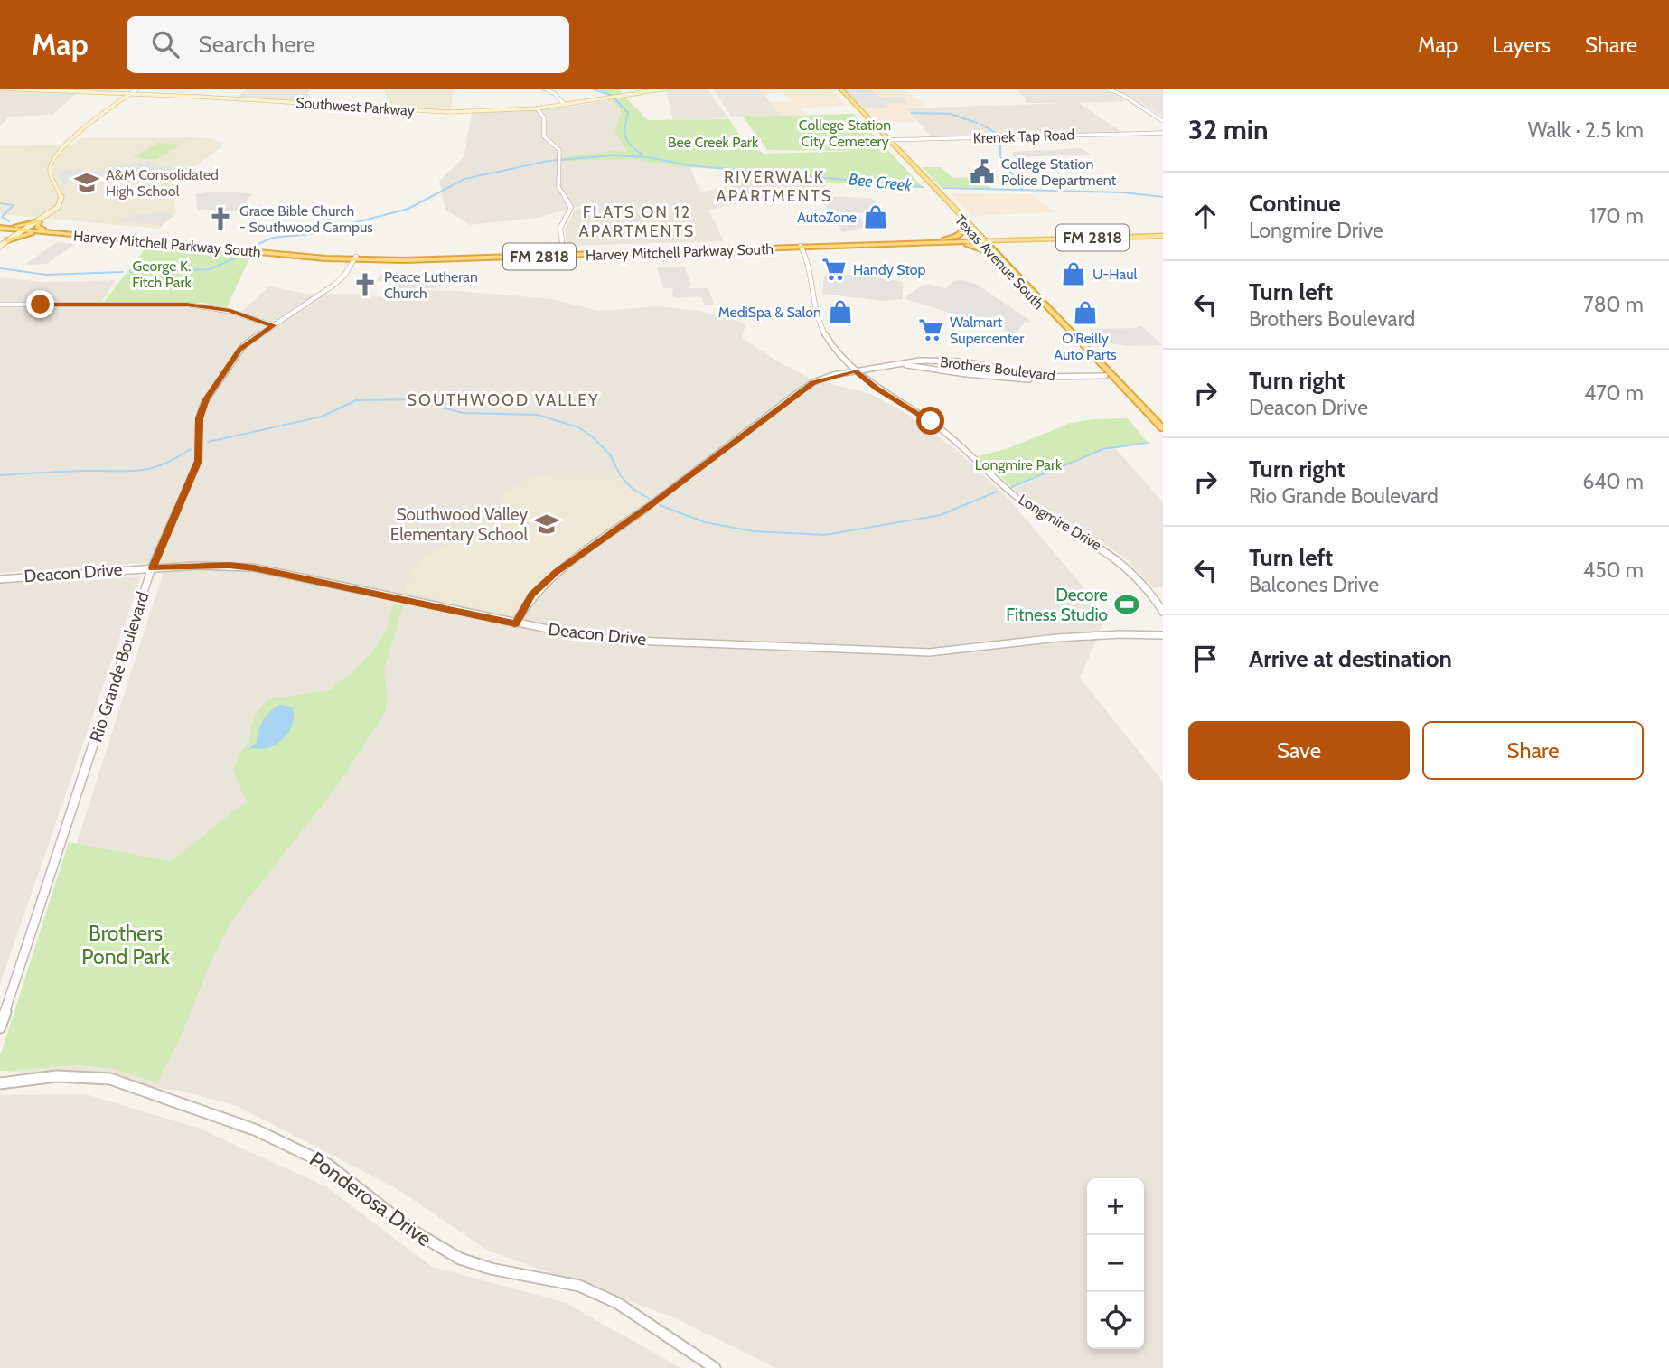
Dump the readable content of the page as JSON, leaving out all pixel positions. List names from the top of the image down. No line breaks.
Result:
{"streets":{"highway":["FM 2818","Harvey Mitchell Parkway South","Texas Avenue South"],"main road":["Southwest Parkway"],"street":["Krenek Tap Road","Brothers Boulevard","Longmire Drive","Deacon Drive","Rio Grande Boulevard","Ponderosa Drive"]},"crossings":[["Krenek Tap Road","Texas Avenue South"],["Harvey Mitchell Parkway South","Texas Avenue South"],["Harvey Mitchell Parkway South","Longmire Drive"],["Harvey Mitchell Parkway South","Rio Grande Boulevard"],["Texas Avenue South","Brothers Boulevard"],["Brothers Boulevard","Longmire Drive"],["Brothers Boulevard","Deacon Drive"],["Deacon Drive","Rio Grande Boulevard"]],"districts":["RIVERWALK APARTMENTS","FLATS ON 12 APARTMENTS","SOUTHWOOD VALLEY"],"water":["Bee Creek"],"parks":["College Station City Cemetery","Bee Creek Park","George K. Fitch Park","Longmire Park","Brothers Pond Park"],"places":{"public building":["College Station Police Department"],"school or university":["A&M Consolidated High School","Southwood Valley Elementary School"],"shop":["AutoZone","U-Haul","MediSpa & Salon","O'Reilly Auto Parts"],"church":["Grace Bible Church - Southwood Campus","Peace Lutheran Church"],"supermarket":["Handy Stop","Walmart Supercenter"],"sports":["Decore Fitness Studio"]},"page":{"header":"Map","search":"Search here","nav":["Map","Layers","Share"],"heading":["32 min","Walk · 2.5 km"],"list":[["Continue","Longmire Drive","170 m"],["Turn left","Brothers Boulevard","780 m"],["Turn right","Deacon Drive","470 m"],["Turn right","Rio Grande Boulevard","640 m"],["Turn left","Balcones Drive","450 m"],"Arrive at destination"],"buttons":["Save","Share"],"map_buttons":["+","−"]}}
